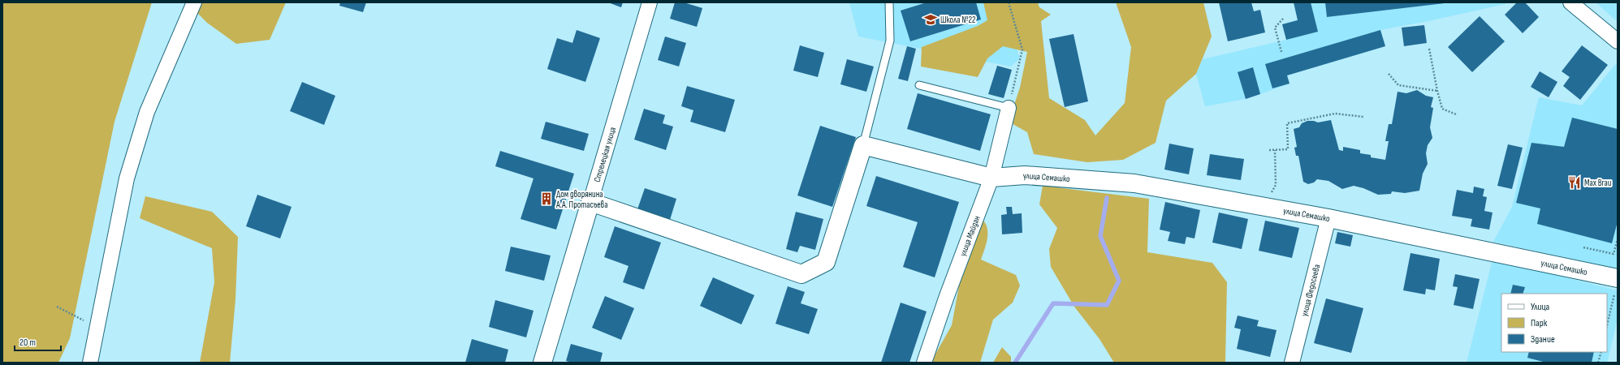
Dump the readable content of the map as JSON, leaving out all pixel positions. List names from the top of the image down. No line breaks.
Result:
{"streets":{"street":["Стрелецкая улица","улица Семашко","улица Майдан","улица Федосеева"]},"crossings":[["улица Семашко","улица Майдан"],["улица Семашко","улица Федосеева"]],"places":{"school or university":["Школа №22"],"restaurant":["Max Brau"],"building":["Дом дворянина А.А. Протасьева"]},"legend":["Улица","Парк","Здание"],"scale_bar":"20 m"}
